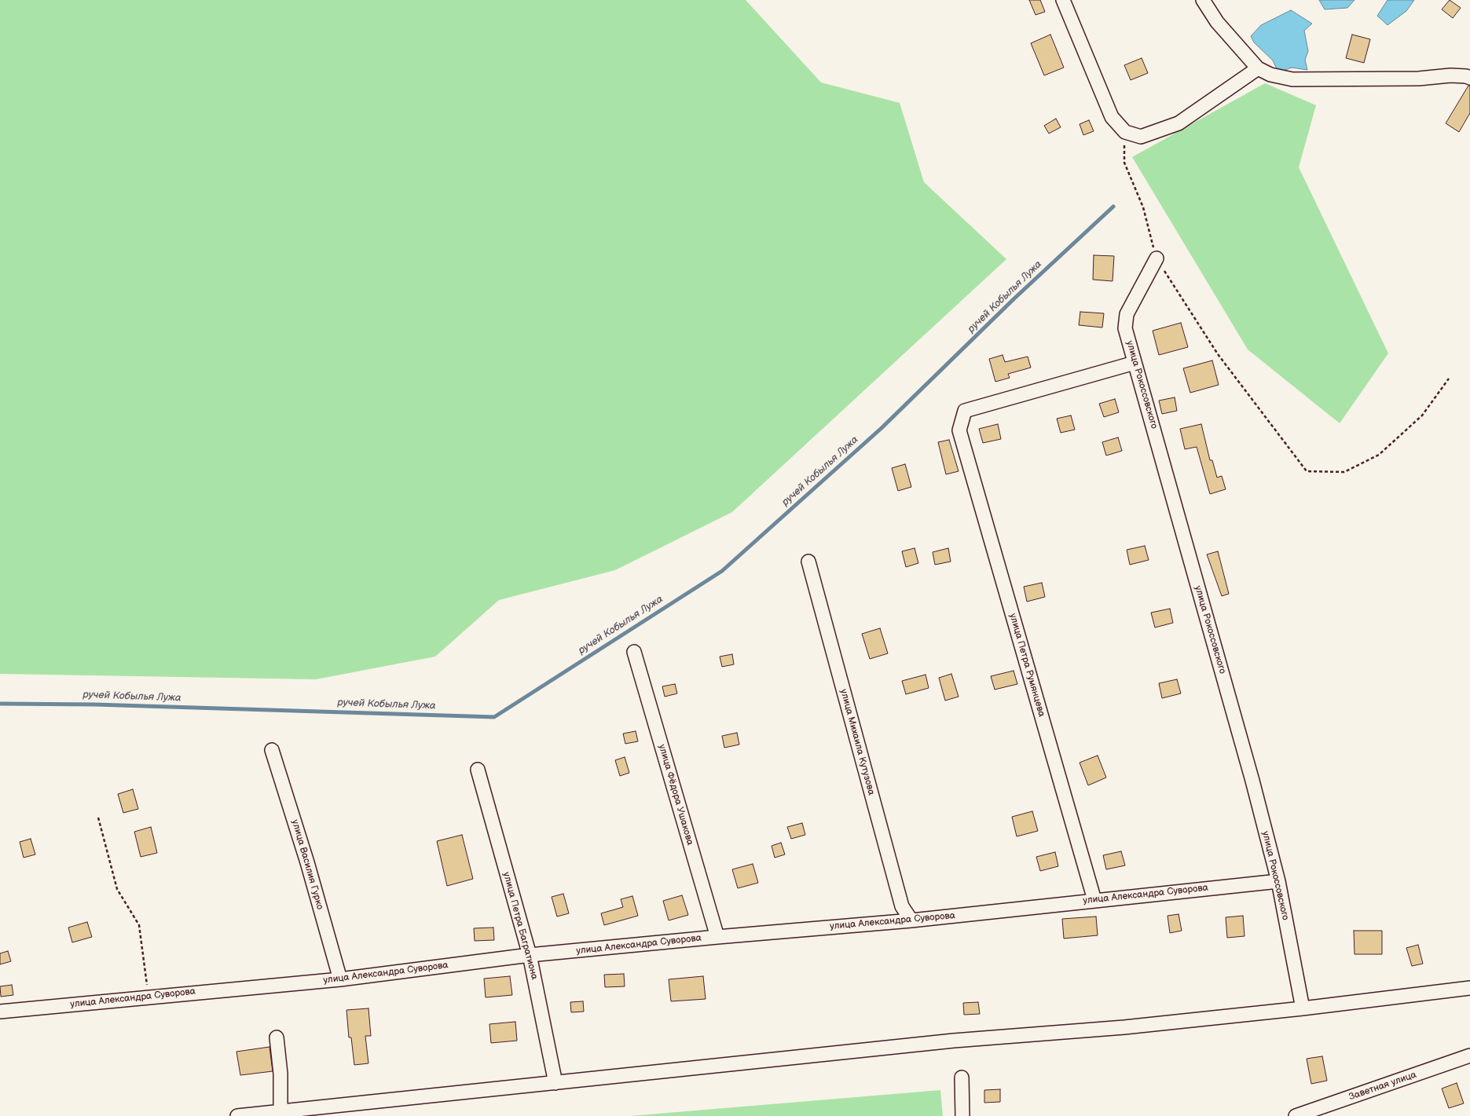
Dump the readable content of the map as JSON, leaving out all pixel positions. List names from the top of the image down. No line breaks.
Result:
{"streets":{"street":["улица Рокоссовского","улица Петра Румянцева","улица Михаила Кутузова","улица Фёдора Ушакова","улица Василия Гурко","улица Александра Суворова","улица Петра Багратиона","Заветная улица"]},"crossings":[["улица Рокоссовского","улица Петра Румянцева"],["улица Рокоссовского","улица Александра Суворова"],["улица Петра Румянцева","улица Александра Суворова"],["улица Михаила Кутузова","улица Александра Суворова"],["улица Фёдора Ушакова","улица Александра Суворова"],["улица Василия Гурко","улица Александра Суворова"],["улица Александра Суворова","улица Петра Багратиона"]],"water":["ручей Кобылья Лужа"]}
